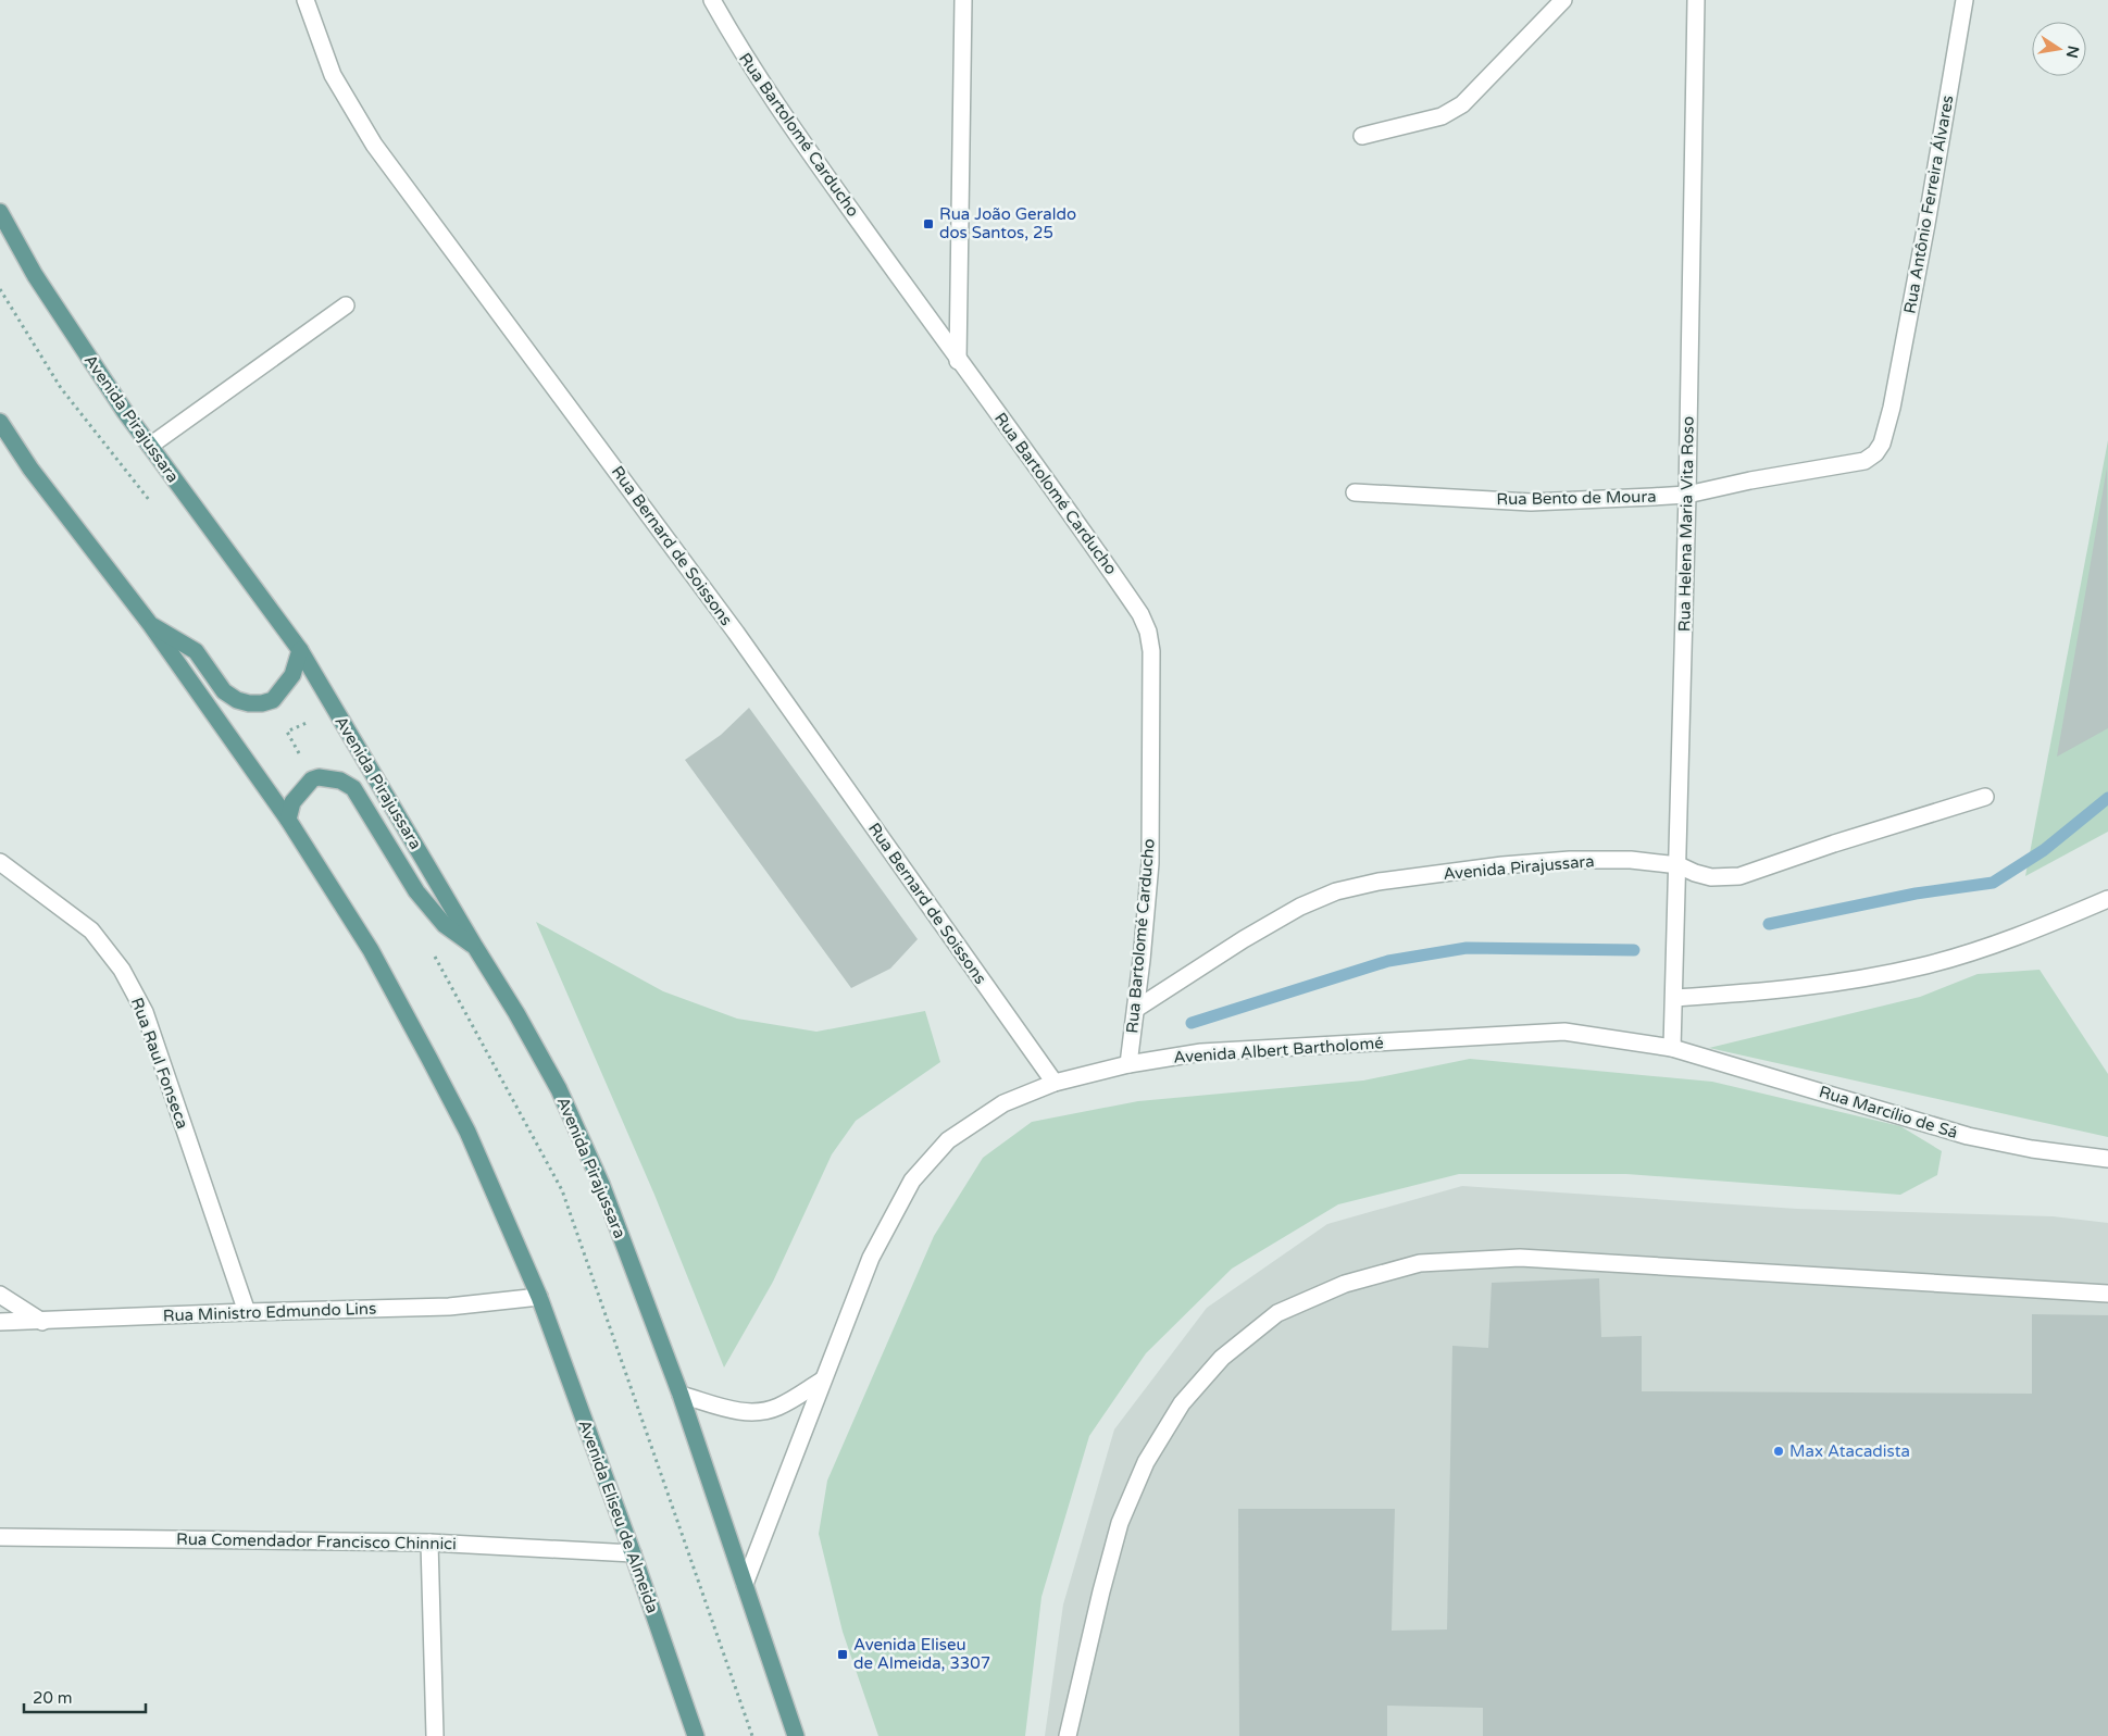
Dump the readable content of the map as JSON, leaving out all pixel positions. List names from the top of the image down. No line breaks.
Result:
{"streets":{"main road":["Avenida Pirajussara","Avenida Eliseu de Almeida"],"street":["Rua Bartolomé Carducho","Rua Antônio Ferreira Álvares","Rua Bento de Moura","Rua Helena Maria Vita Roso","Rua Bernard de Soissons","Avenida Albert Bartholomé","Rua Raul Fonseca","Rua Marcílio de Sá","Rua Ministro Edmundo Lins","Rua Comendador Francisco Chinnici"]},"crossings":[["Rua Bartolomé Carducho","Avenida Pirajussara"],["Rua Bartolomé Carducho","Avenida Albert Bartholomé"],["Rua Antônio Ferreira Álvares","Rua Bento de Moura"],["Avenida Pirajussara","Rua Helena Maria Vita Roso"],["Rua Bento de Moura","Rua Helena Maria Vita Roso"],["Rua Helena Maria Vita Roso","Avenida Albert Bartholomé"],["Rua Helena Maria Vita Roso","Rua Marcílio de Sá"],["Rua Bernard de Soissons","Avenida Albert Bartholomé"],["Avenida Albert Bartholomé","Rua Marcílio de Sá"],["Rua Raul Fonseca","Rua Ministro Edmundo Lins"],["Rua Ministro Edmundo Lins","Avenida Eliseu de Almeida"],["Avenida Eliseu de Almeida","Rua Comendador Francisco Chinnici"]],"places":{"transit":["Rua João Geraldo dos Santos, 25","Avenida Eliseu de Almeida, 3307"],"other":["Max Atacadista"]},"scale_bar":"20 m","north":"right"}
